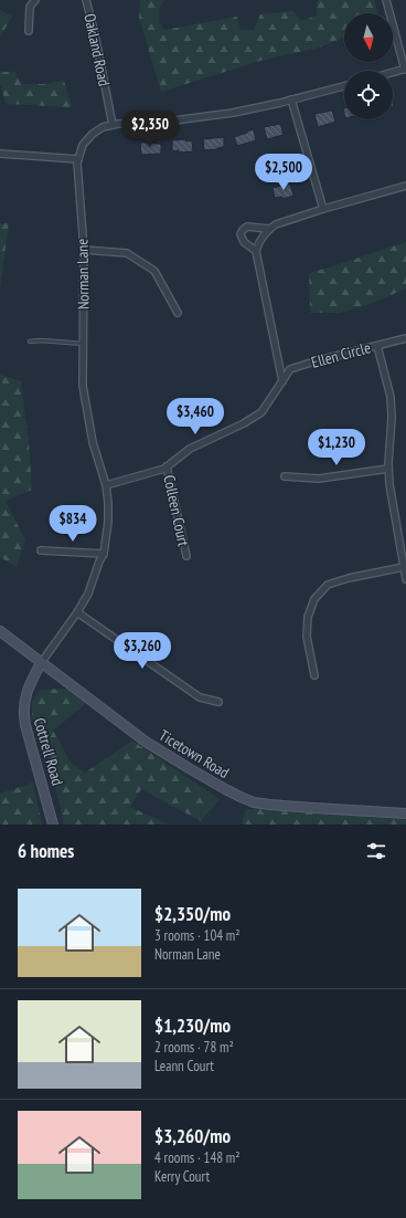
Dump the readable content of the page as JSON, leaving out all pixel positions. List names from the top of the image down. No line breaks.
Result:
{"streets":{"street":["Oakland Road","Norman Lane","Ellen Circle","Colleen Court","Cottrell Road","Ticetown Road"]},"crossings":[["Oakland Road","Norman Lane"],["Norman Lane","Ellen Circle"],["Norman Lane","Cottrell Road"],["Norman Lane","Ticetown Road"],["Ellen Circle","Colleen Court"],["Cottrell Road","Ticetown Road"]],"north":"bottom","page":{"price":["$2,350","$2,500","$3,460","$1,230","$834","$3,260"],"heading":"6 homes","list":[{"name":"$2,350/mo","note":"3 rooms · 104 m² · Norman Lane"},{"name":"$1,230/mo","note":"2 rooms · 78 m² · Leann Court"},{"name":"$3,260/mo","note":"4 rooms · 148 m² · Kerry Court"}]}}
